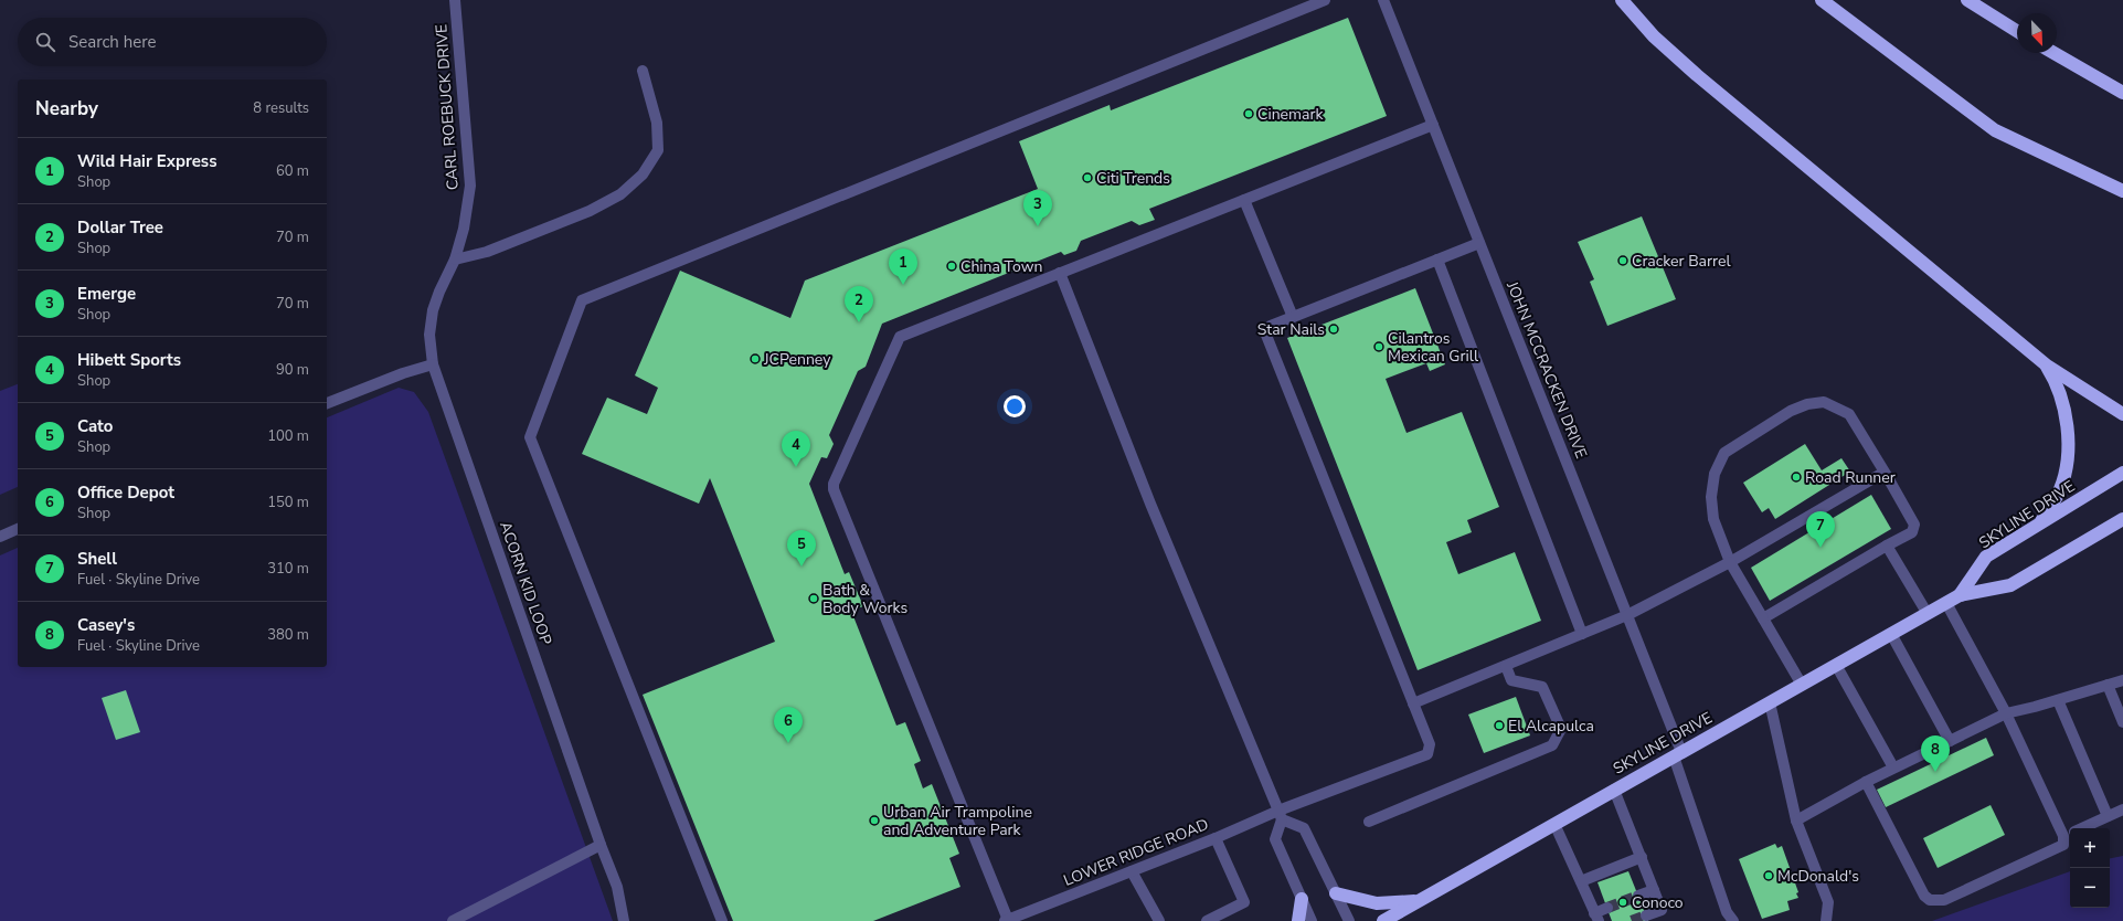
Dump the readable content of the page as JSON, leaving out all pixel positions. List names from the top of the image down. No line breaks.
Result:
{"streets":{"highway":["SKYLINE DRIVE"],"street":["CARL ROEBUCK DRIVE","JOHN MCCRACKEN DRIVE","ACORN KID LOOP","LOWER RIDGE ROAD"]},"crossings":[["CARL ROEBUCK DRIVE","ACORN KID LOOP"],["JOHN MCCRACKEN DRIVE","SKYLINE DRIVE"]],"places":["Cinemark","Citi Trends","Cracker Barrel","China Town","Star Nails","Cilantros Mexican Grill","JCPenney","Road Runner","Bath & Body Works","El Alcapulca","Urban Air Trampoline and Adventure Park","McDonald's","Conoco"],"north":"bottom right","page":{"search":"Search here","heading":["Nearby","8 results"],"list":[{"mark":"1","name":"Wild Hair Express","note":"Shop","value":"60 m"},{"mark":"2","name":"Dollar Tree","note":"Shop","value":"70 m"},{"mark":"3","name":"Emerge","note":"Shop","value":"70 m"},{"mark":"4","name":"Hibett Sports","note":"Shop","value":"90 m"},{"mark":"5","name":"Cato","note":"Shop","value":"100 m"},{"mark":"6","name":"Office Depot","note":"Shop","value":"150 m"},{"mark":"7","name":"Shell","note":"Fuel · Skyline Drive","value":"310 m"},{"mark":"8","name":"Casey's","note":"Fuel · Skyline Drive","value":"380 m"}],"pins":["3","1","2","4","7","5","6","8"],"map_buttons":["+","−"]}}
